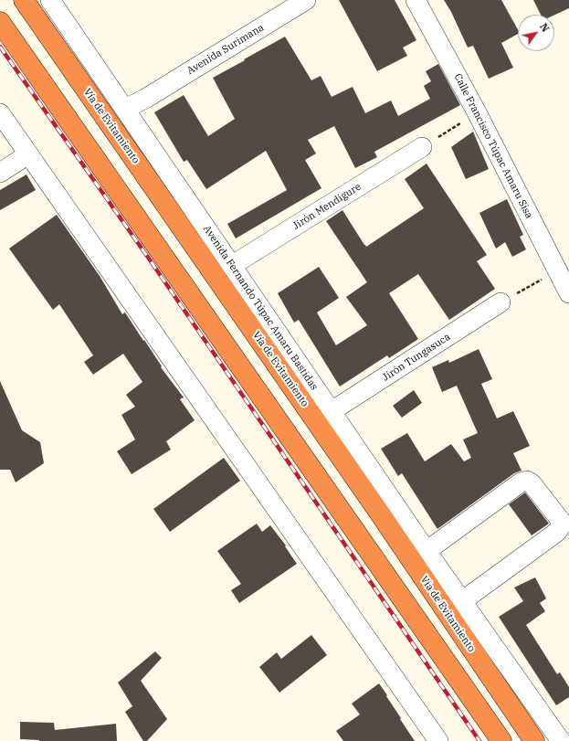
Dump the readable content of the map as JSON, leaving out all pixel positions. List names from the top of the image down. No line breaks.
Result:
{"streets":{"highway":["Vía de Evitamiento"],"street":["Avenida Surimana","Calle Francisco Túpac Amaru Sisa","Jirón Mendigure","Avenida Fernando Túpac Amaru Bastidas","Jirón Tungasuca"]},"crossings":[["Avenida Surimana","Vía de Evitamiento"],["Vía de Evitamiento","Avenida Fernando Túpac Amaru Bastidas"],["Jirón Mendigure","Avenida Fernando Túpac Amaru Bastidas"],["Avenida Fernando Túpac Amaru Bastidas","Jirón Tungasuca"]],"north":"top right"}
